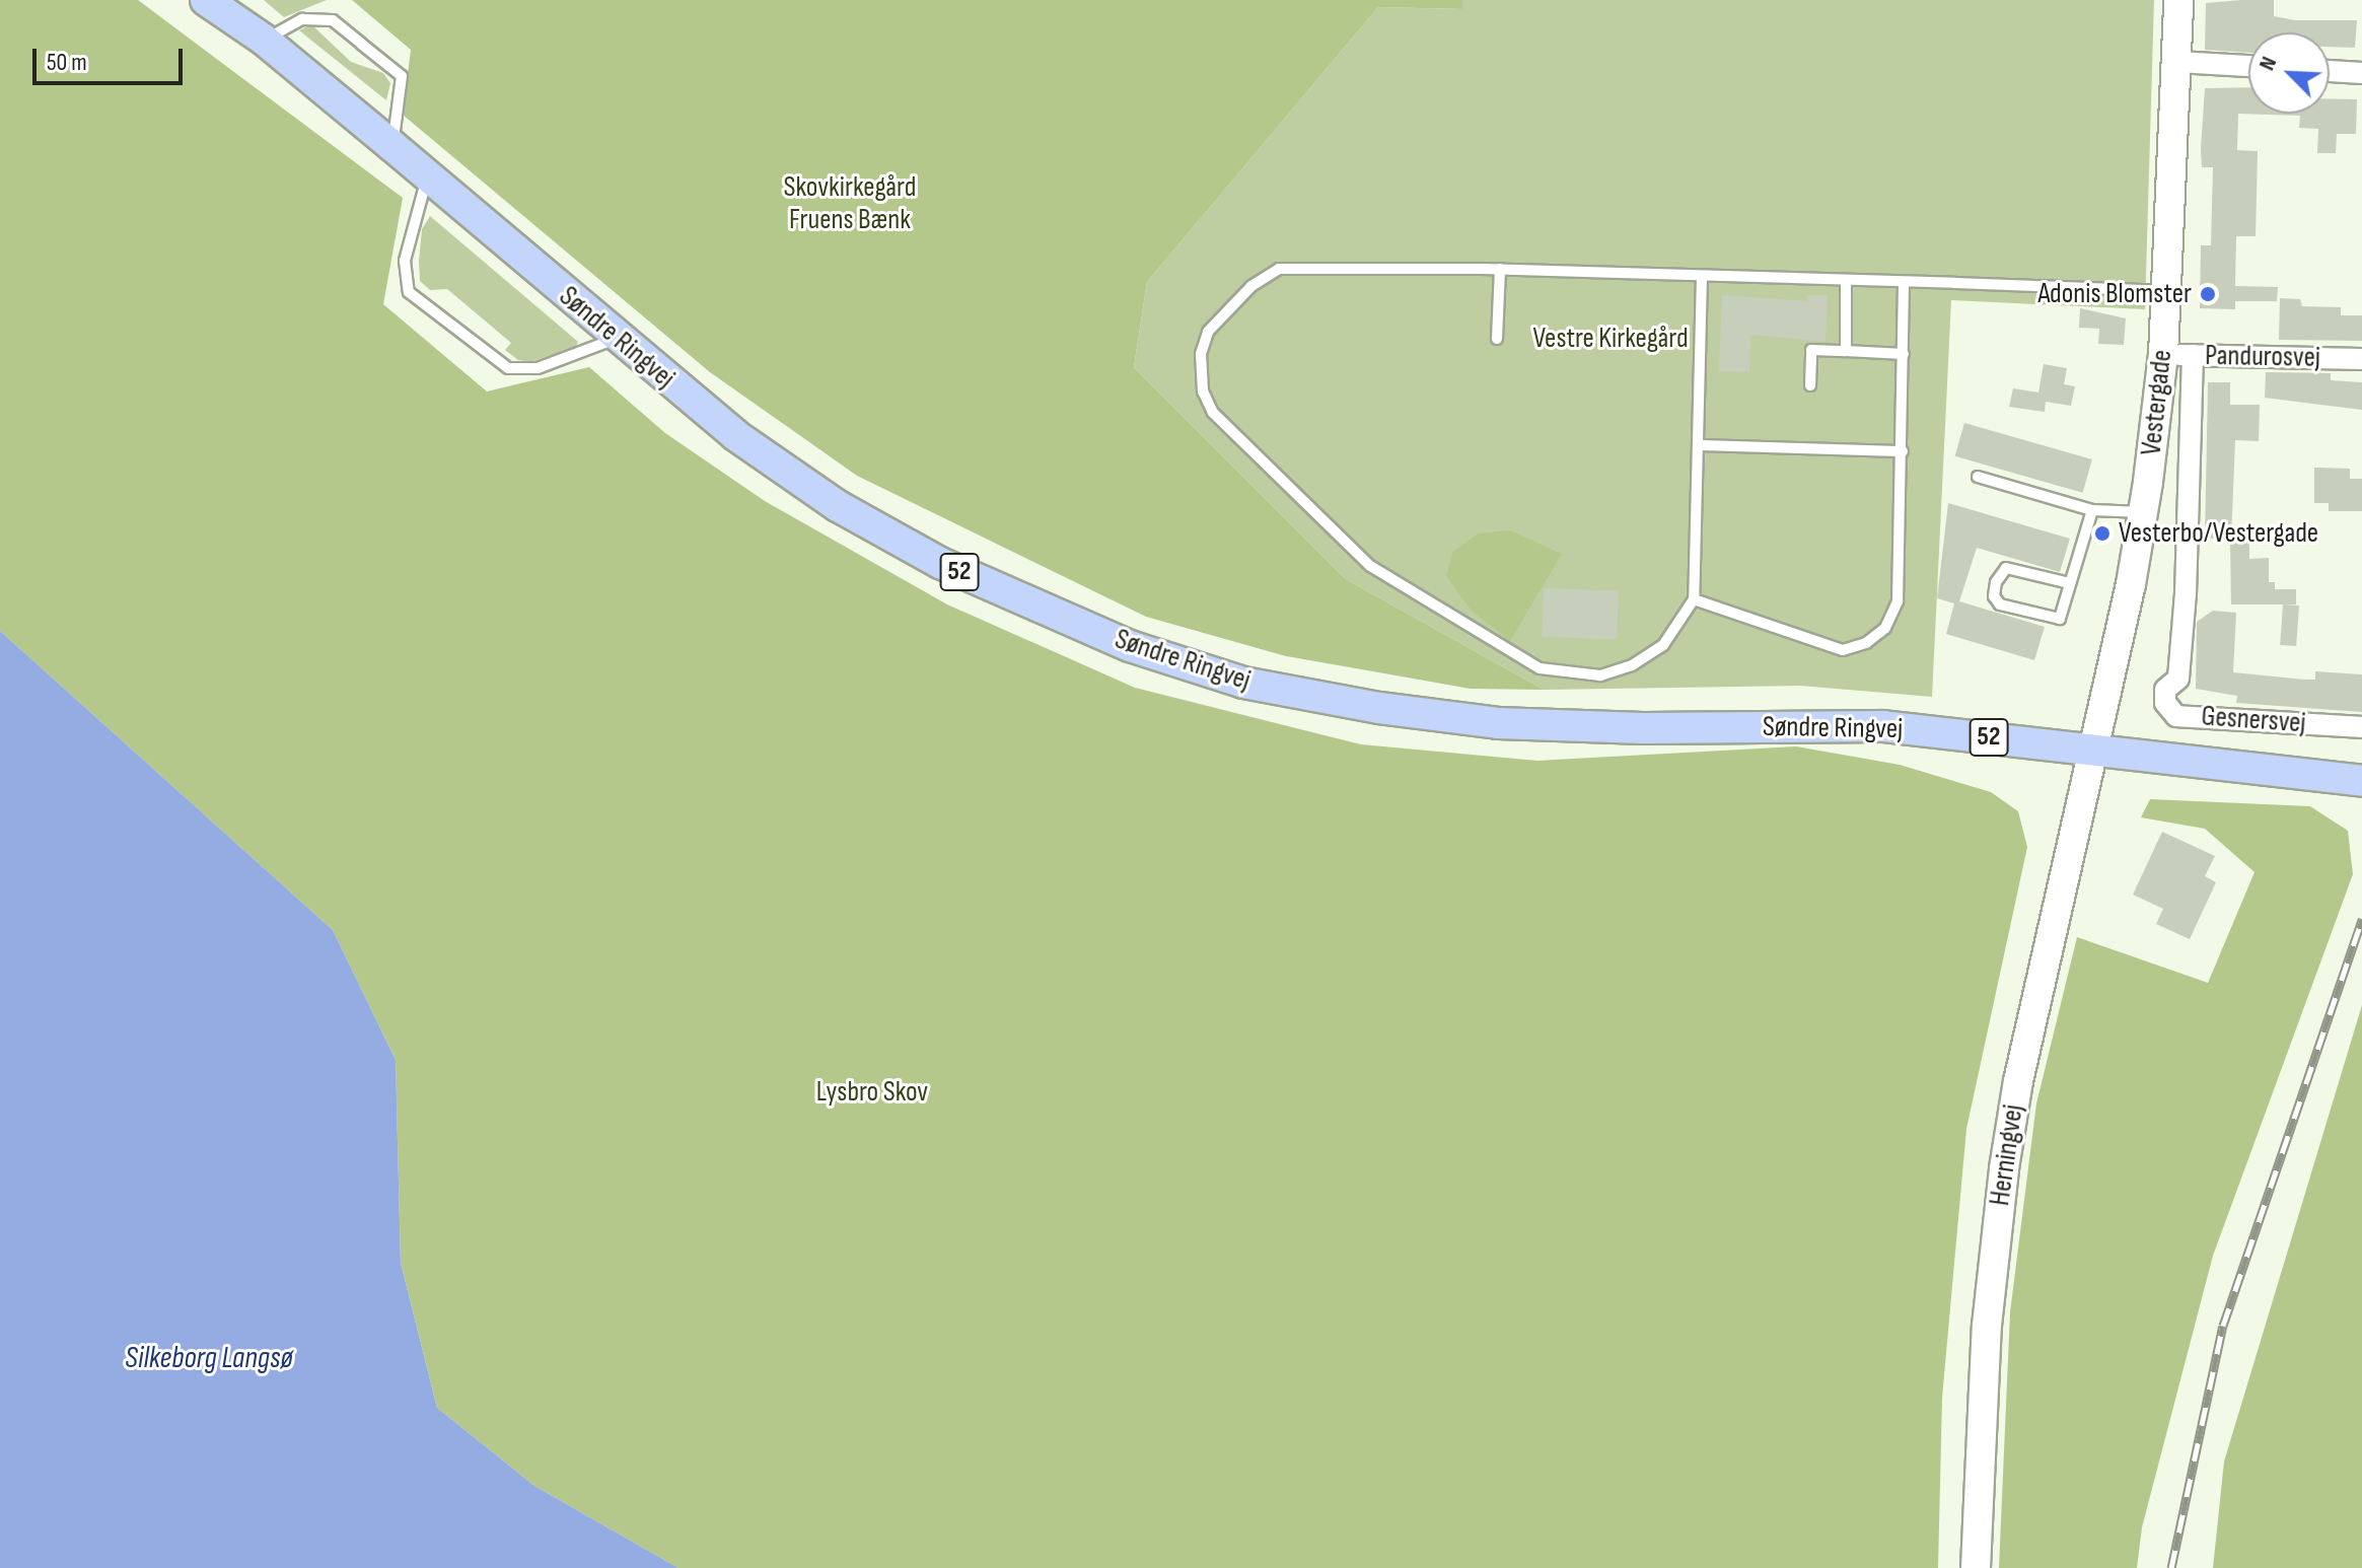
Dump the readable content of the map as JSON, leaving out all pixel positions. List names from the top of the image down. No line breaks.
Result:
{"streets":{"main road":["Søndre Ringvej","52"],"street":["Pandurosvej","Vestergade","Gesnersvej","Herningvej"]},"crossings":[["Søndre Ringvej","Vestergade"],["Søndre Ringvej","Herningvej"],["Pandurosvej","Vestergade"],["Pandurosvej","Gesnersvej"],["Vestergade","Herningvej"]],"water":["Silkeborg Langsø"],"parks":["Skovkirkegård Fruens Bænk","Vestre Kirkegård","Lysbro Skov"],"places":["Adonis Blomster","Vesterbo/Vestergade"],"scale_bar":"50 m","north":"top left"}
